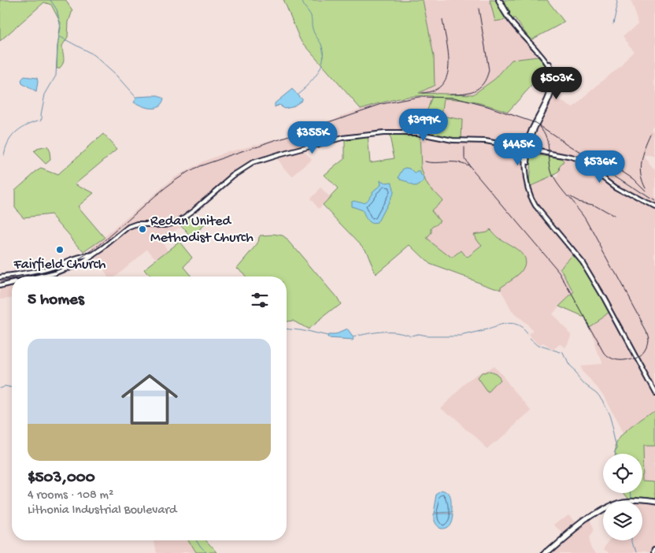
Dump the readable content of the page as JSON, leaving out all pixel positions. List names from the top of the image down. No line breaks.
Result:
{"places":["Redan United Methodist Church","Fairfield Church"],"page":{"price":["$503K","$399K","$355K","$445K","$536K"],"heading":"5 homes","list":[{"name":"$503,000","note":"4 rooms · 108 m² · Lithonia Industrial Boulevard"}]}}
